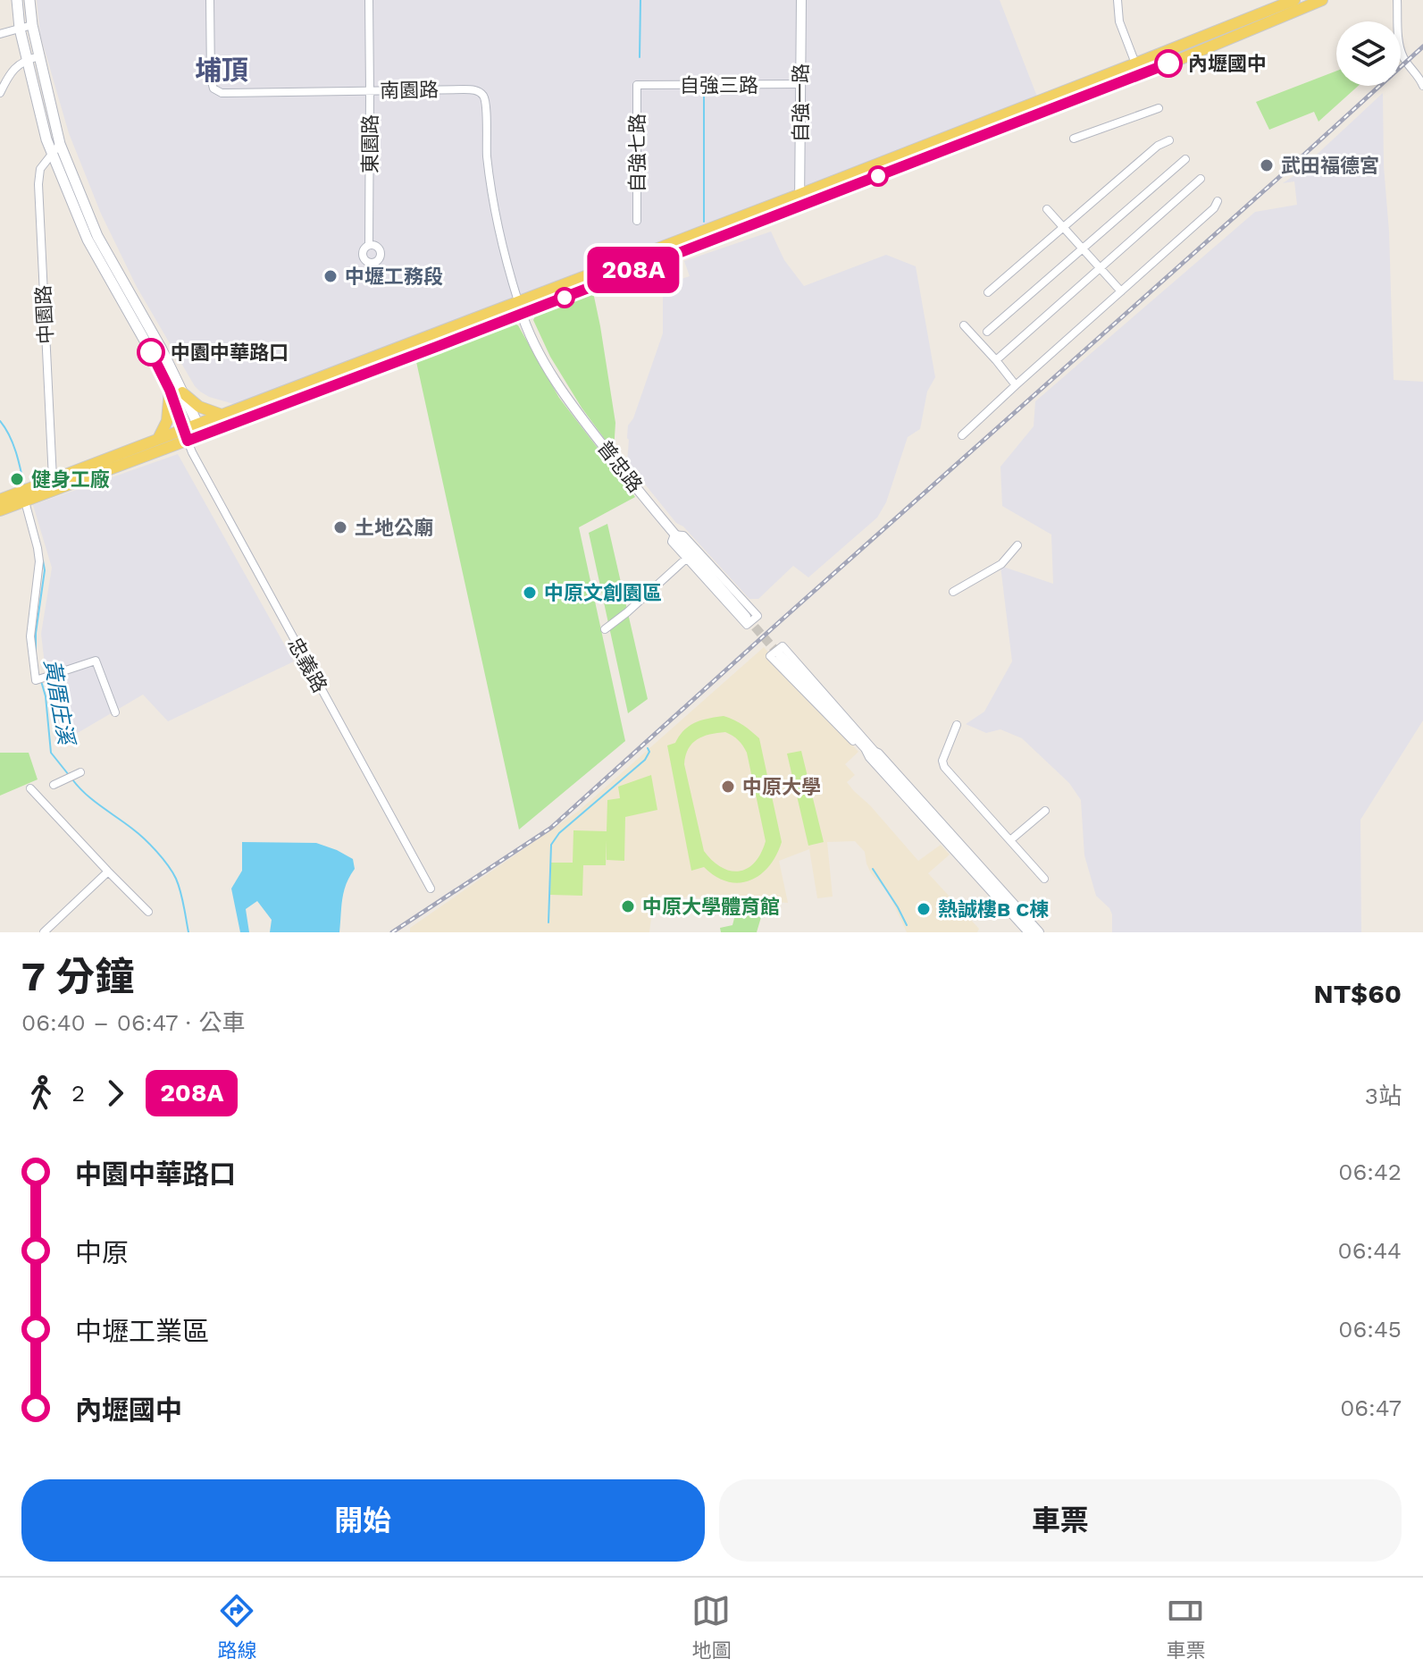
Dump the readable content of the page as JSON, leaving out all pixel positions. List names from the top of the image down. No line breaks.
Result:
{"streets":{"street":["自強三路","南園路","自強一路","東園路","自強七路","中園路","普忠路","忠義路"]},"crossings":[["自強三路","自強一路"],["自強三路","自強七路"],["南園路","東園路"],["南園路","普忠路"]],"districts":["埔頂"],"water":["黃厝庄溪"],"places":["內壢國中","武田福德宮","中壢工務段","中園中華路口","健身工廠","土地公廟","中原文創園區","中原大學","中原大學體育館","熱誠樓B C棟"],"lines":["bus line 208A"],"page":{"on_map":"208A","heading":["7 分鐘","06:40 – 06:47 · 公車","NT$60"],"legs":["2","208A","3站"],"list":[{"name":"中園中華路口","value":"06:42"},{"name":"中原","value":"06:44"},{"name":"中壢工業區","value":"06:45"},{"name":"內壢國中","value":"06:47"}],"buttons":["開始","車票"],"tabs":["路線","地圖","車票"]}}
